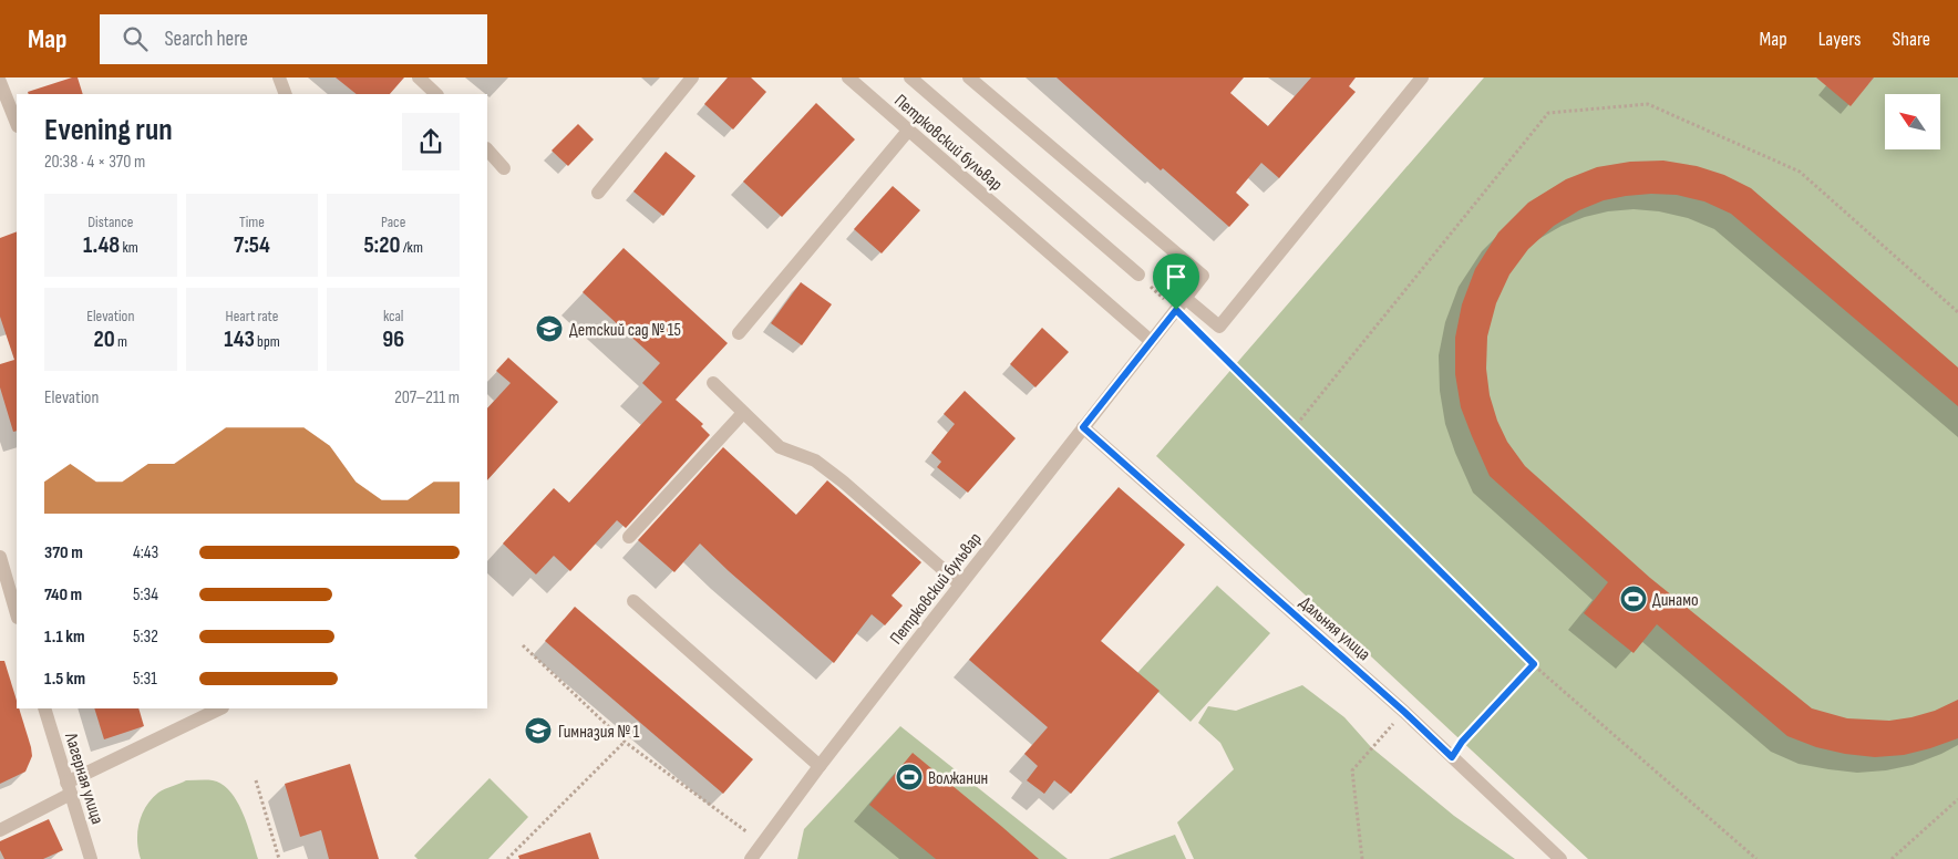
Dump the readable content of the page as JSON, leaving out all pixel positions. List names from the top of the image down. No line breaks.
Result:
{"streets":{"street":["Петрковский бульвар","Дальняя улица","Лагерная улица"]},"crossings":[["Петрковский бульвар","Дальняя улица"]],"places":{"school or university":["Детский сад № 15","Гимназия № 1"],"sports":["Динамо","Волжанин"]},"north":"top left","page":{"header":"Map","search":"Search here","nav":["Map","Layers","Share"],"heading":["Evening run","20:38 · 4 × 370 m"],"stats":[["Distance","1.48 km"],["Time","7:54"],["Pace","5:20 /km"],["Elevation","20 m"],["Heart rate","143 bpm"],["kcal","96"]],"chart":["Elevation","207–211 m"],"list":[{"name":"370 m","note":"4:43"},{"name":"740 m","note":"5:34"},{"name":"1.1 km","note":"5:32"},{"name":"1.5 km","note":"5:31"}]}}
